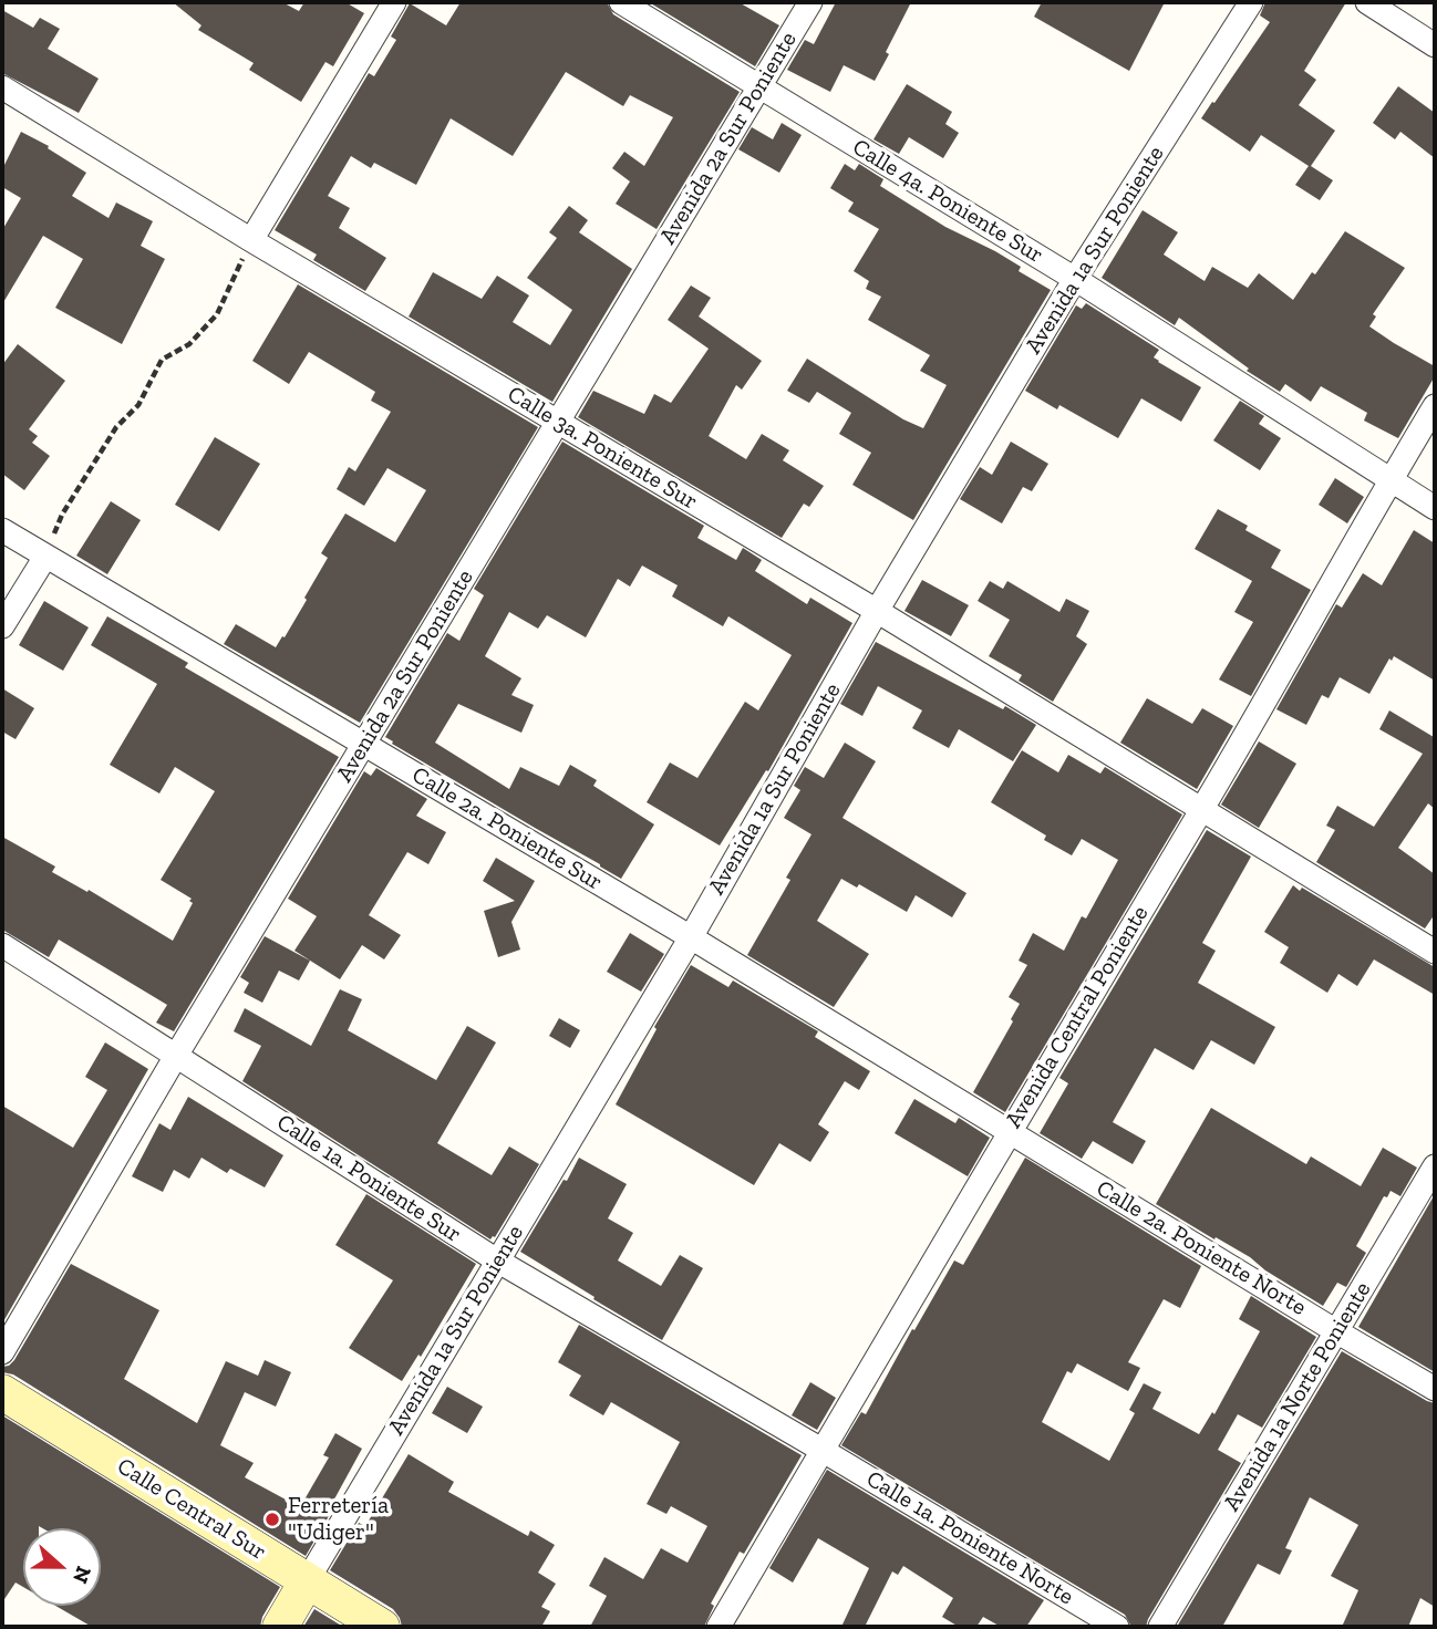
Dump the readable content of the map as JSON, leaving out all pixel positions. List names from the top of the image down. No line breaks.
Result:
{"streets":{"street":["Avenida 2a Sur Poniente","Calle 4a. Poniente Sur","Avenida 1a Sur Poniente","Calle 3a. Poniente Sur","Calle 2a. Poniente Sur","Avenida Central Poniente","Calle 1a. Poniente Sur","Calle 2a. Poniente Norte","Avenida 1a Norte Poniente","Calle Central Sur","Calle 1a. Poniente Norte"]},"crossings":[["Avenida 2a Sur Poniente","Calle 4a. Poniente Sur"],["Avenida 2a Sur Poniente","Calle 3a. Poniente Sur"],["Avenida 2a Sur Poniente","Calle 2a. Poniente Sur"],["Avenida 2a Sur Poniente","Calle 1a. Poniente Sur"],["Calle 4a. Poniente Sur","Avenida 1a Sur Poniente"],["Calle 4a. Poniente Sur","Avenida Central Poniente"],["Avenida 1a Sur Poniente","Calle 3a. Poniente Sur"],["Avenida 1a Sur Poniente","Calle 2a. Poniente Sur"],["Avenida 1a Sur Poniente","Calle 1a. Poniente Sur"],["Avenida 1a Sur Poniente","Calle Central Sur"],["Calle 3a. Poniente Sur","Avenida Central Poniente"],["Calle 2a. Poniente Sur","Avenida Central Poniente"],["Calle 2a. Poniente Sur","Calle 2a. Poniente Norte"],["Avenida Central Poniente","Calle 1a. Poniente Sur"],["Avenida Central Poniente","Calle 2a. Poniente Norte"],["Avenida Central Poniente","Calle 1a. Poniente Norte"],["Calle 1a. Poniente Sur","Calle 1a. Poniente Norte"],["Calle 2a. Poniente Norte","Avenida 1a Norte Poniente"]],"places":["Ferretería \"Udiger\""],"north":"right"}
